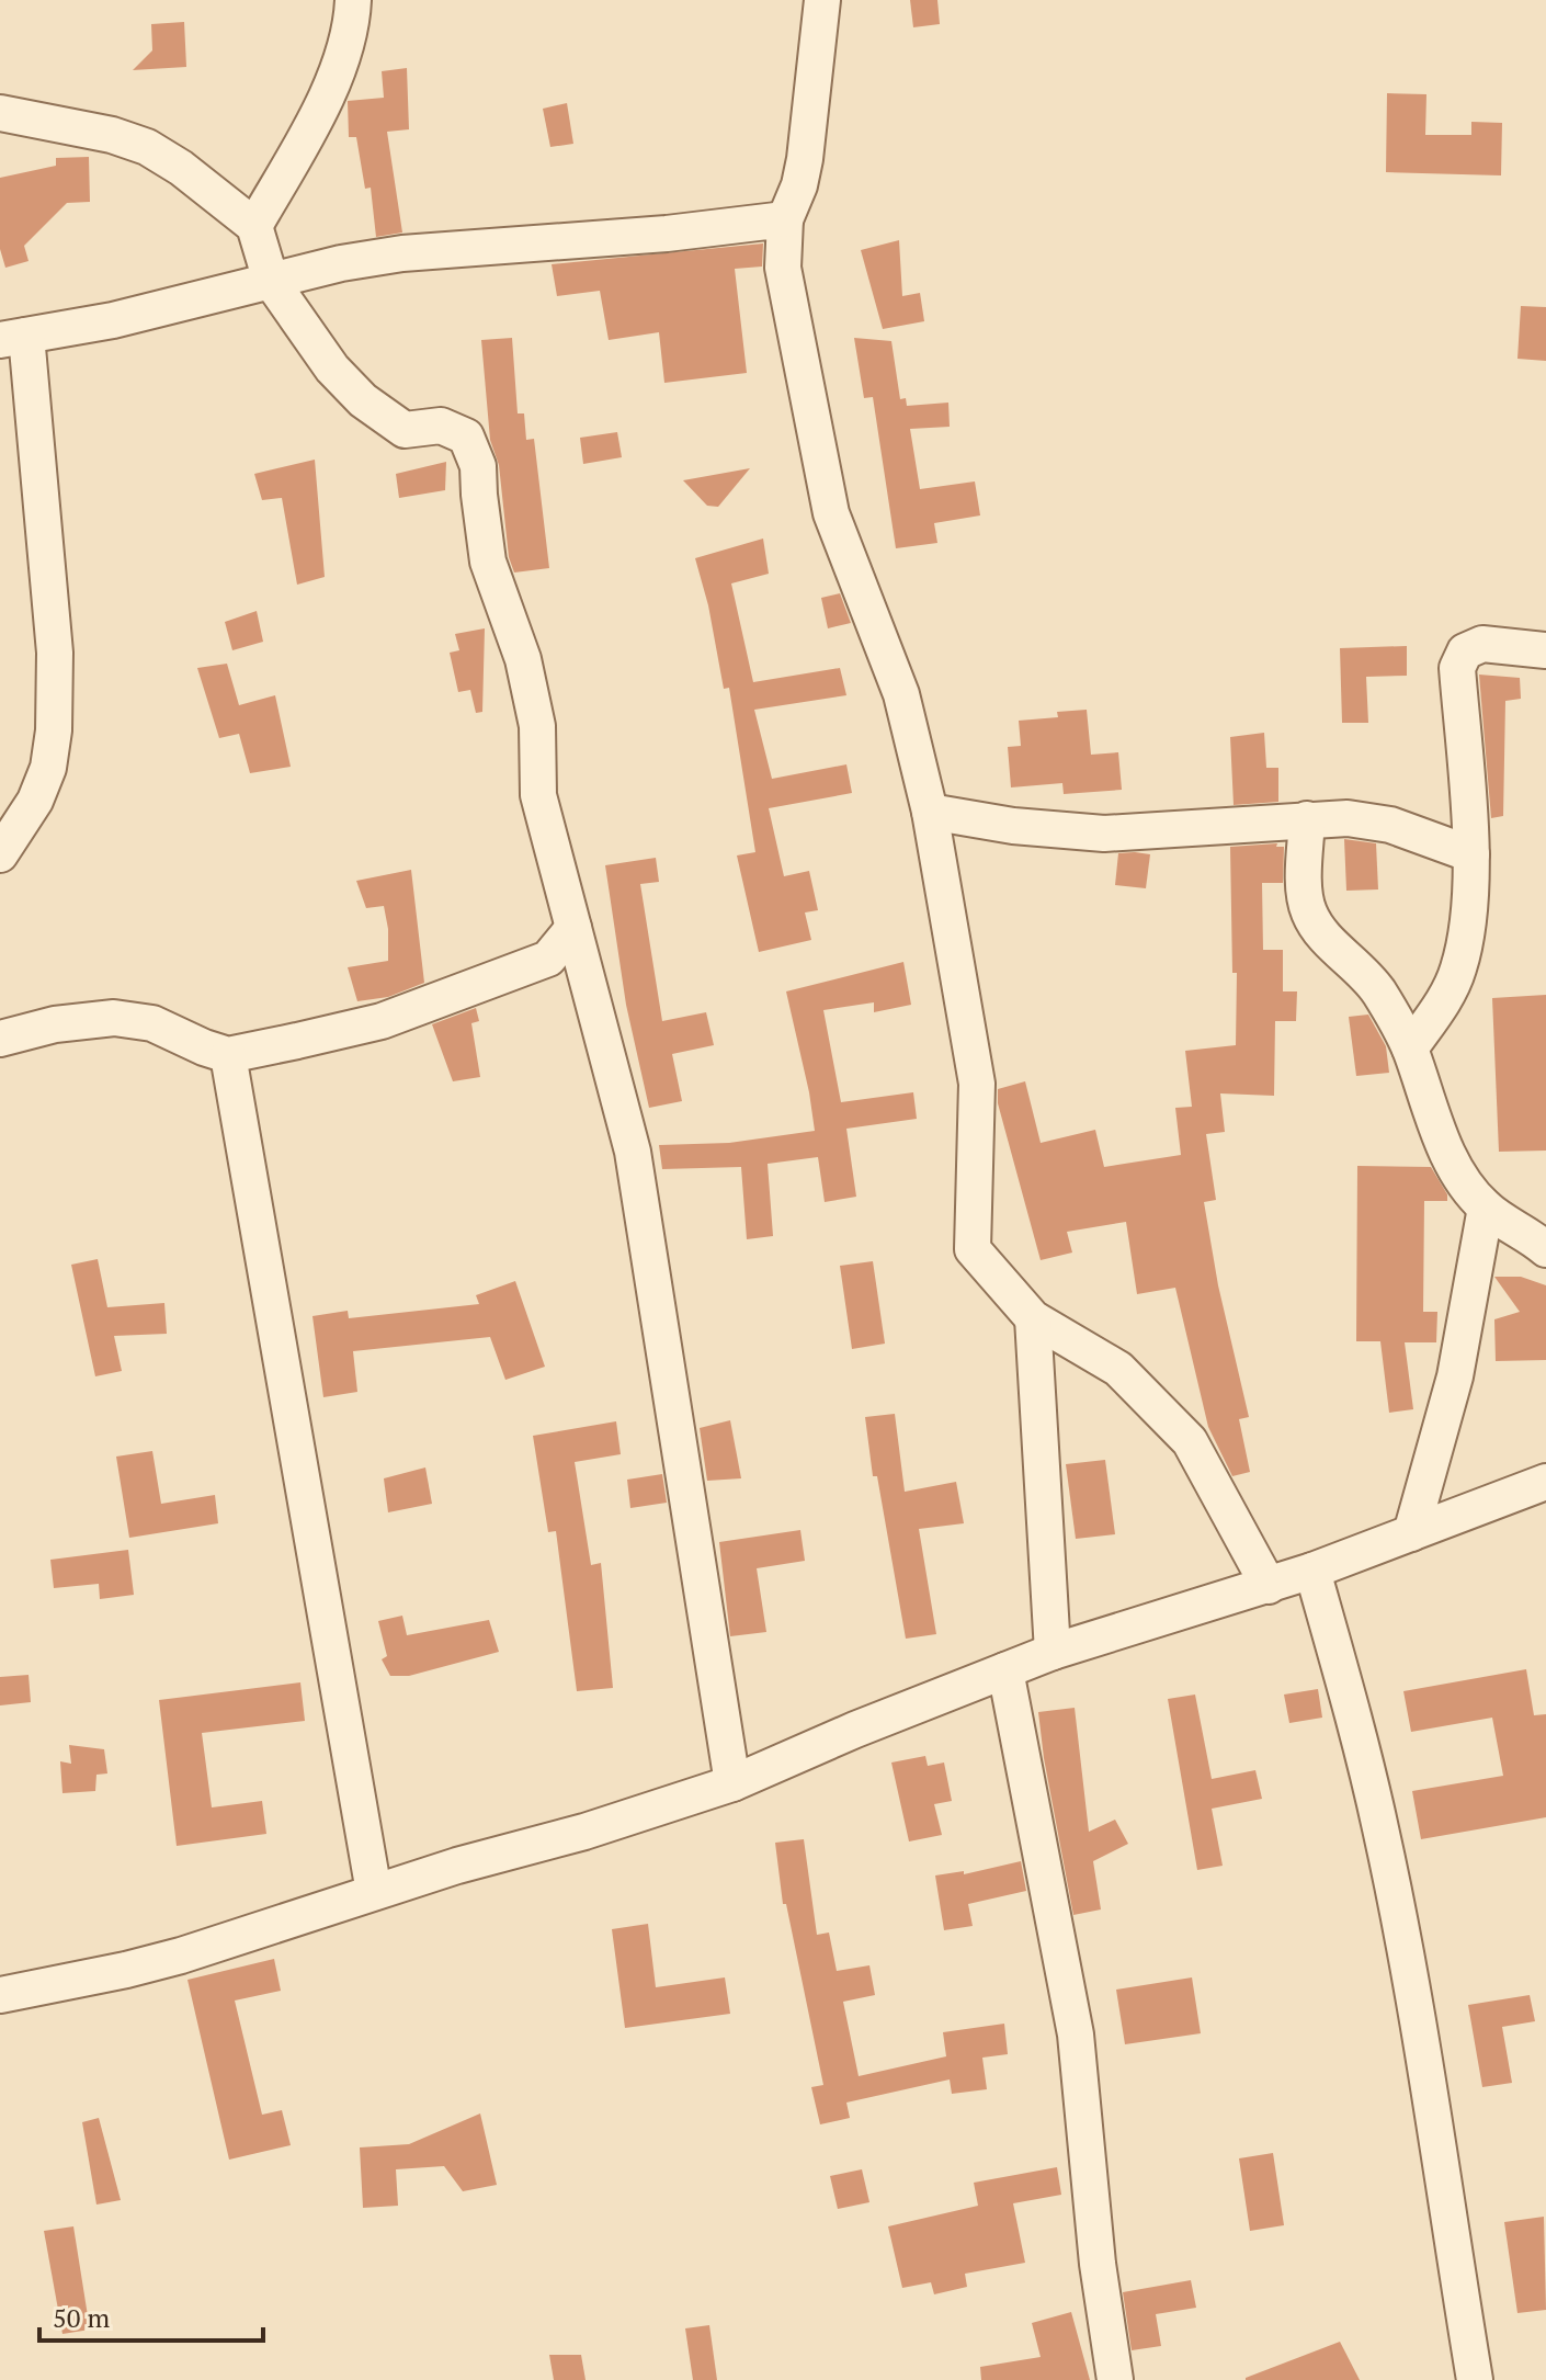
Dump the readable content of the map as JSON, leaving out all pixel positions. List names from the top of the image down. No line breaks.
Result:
{"scale_bar":"50 m"}
